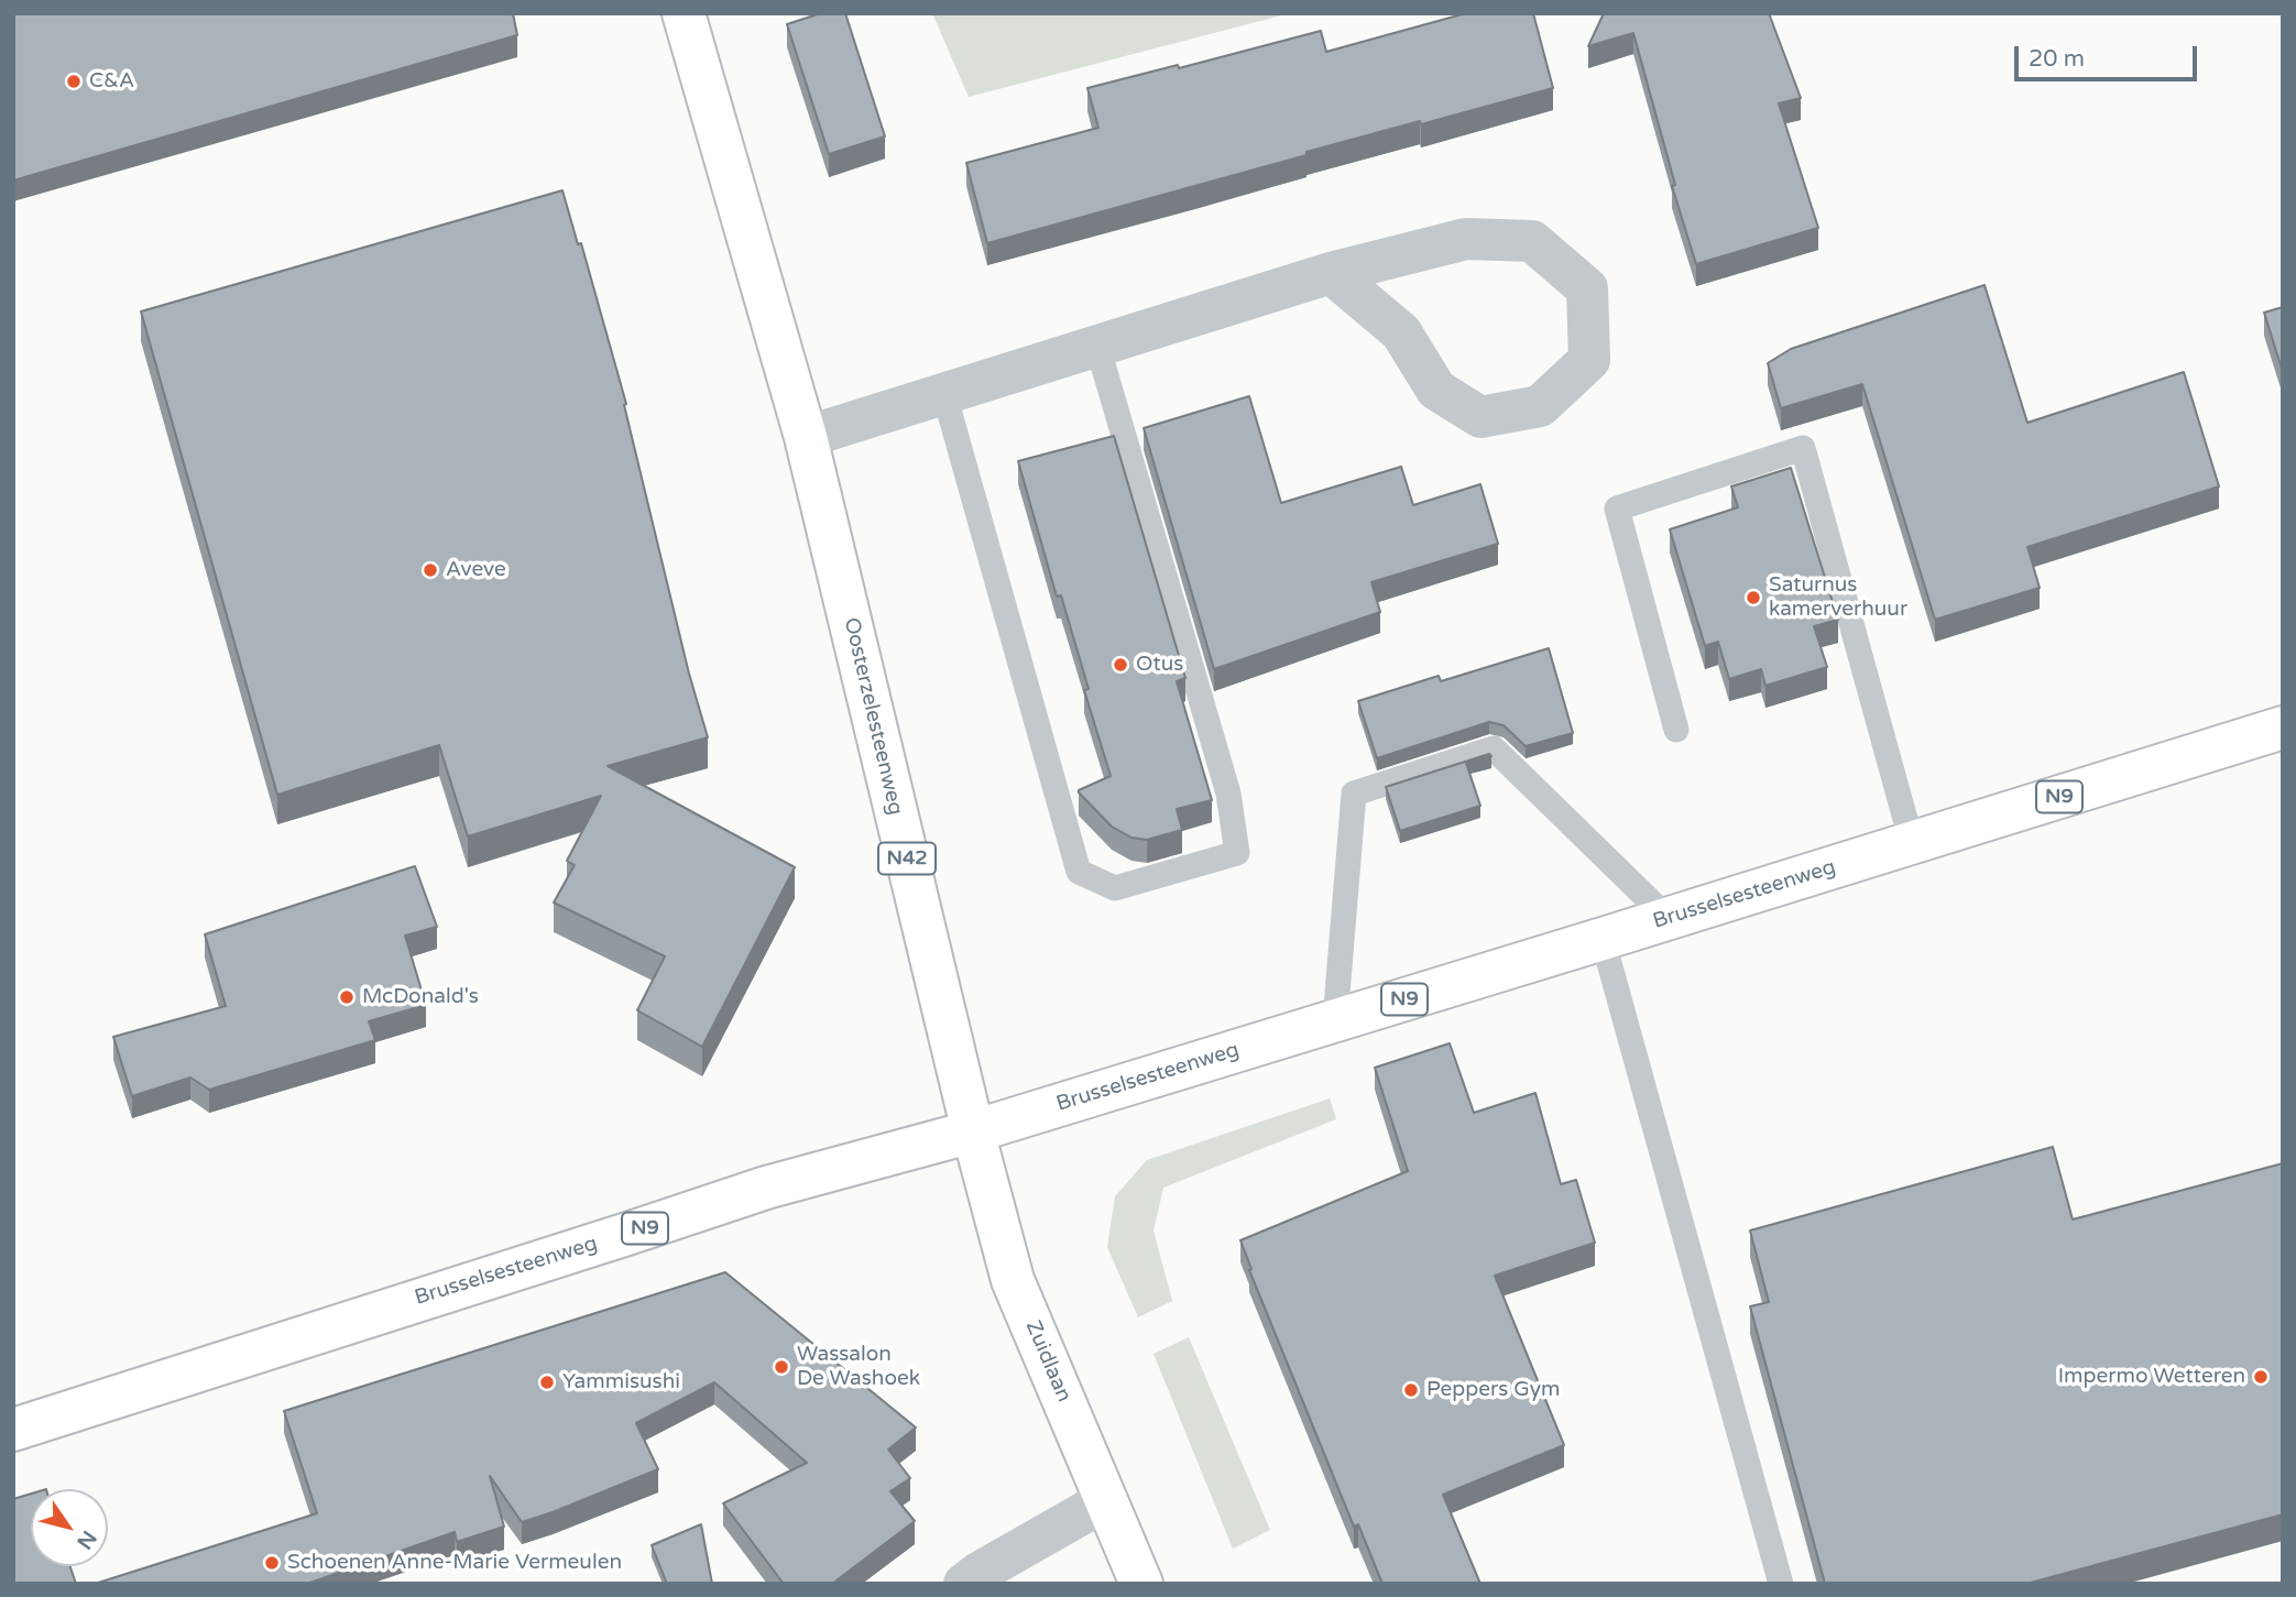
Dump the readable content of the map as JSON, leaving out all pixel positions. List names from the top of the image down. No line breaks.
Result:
{"streets":{"main road":["Oosterzelesteenweg","N9","N42","Brusselsesteenweg","Zuidlaan"]},"crossings":[["Oosterzelesteenweg","Brusselsesteenweg"],["Oosterzelesteenweg","Zuidlaan"],["Brusselsesteenweg","Zuidlaan"]],"places":["C&A","Aveve","Saturnus kamerverhuur","Otus","McDonald's","Wassalon De Washoek","Impermo Wetteren","Yammisushi","Peppers Gym","Schoenen Anne-Marie Vermeulen"],"scale_bar":"20 m","north":"bottom right"}
